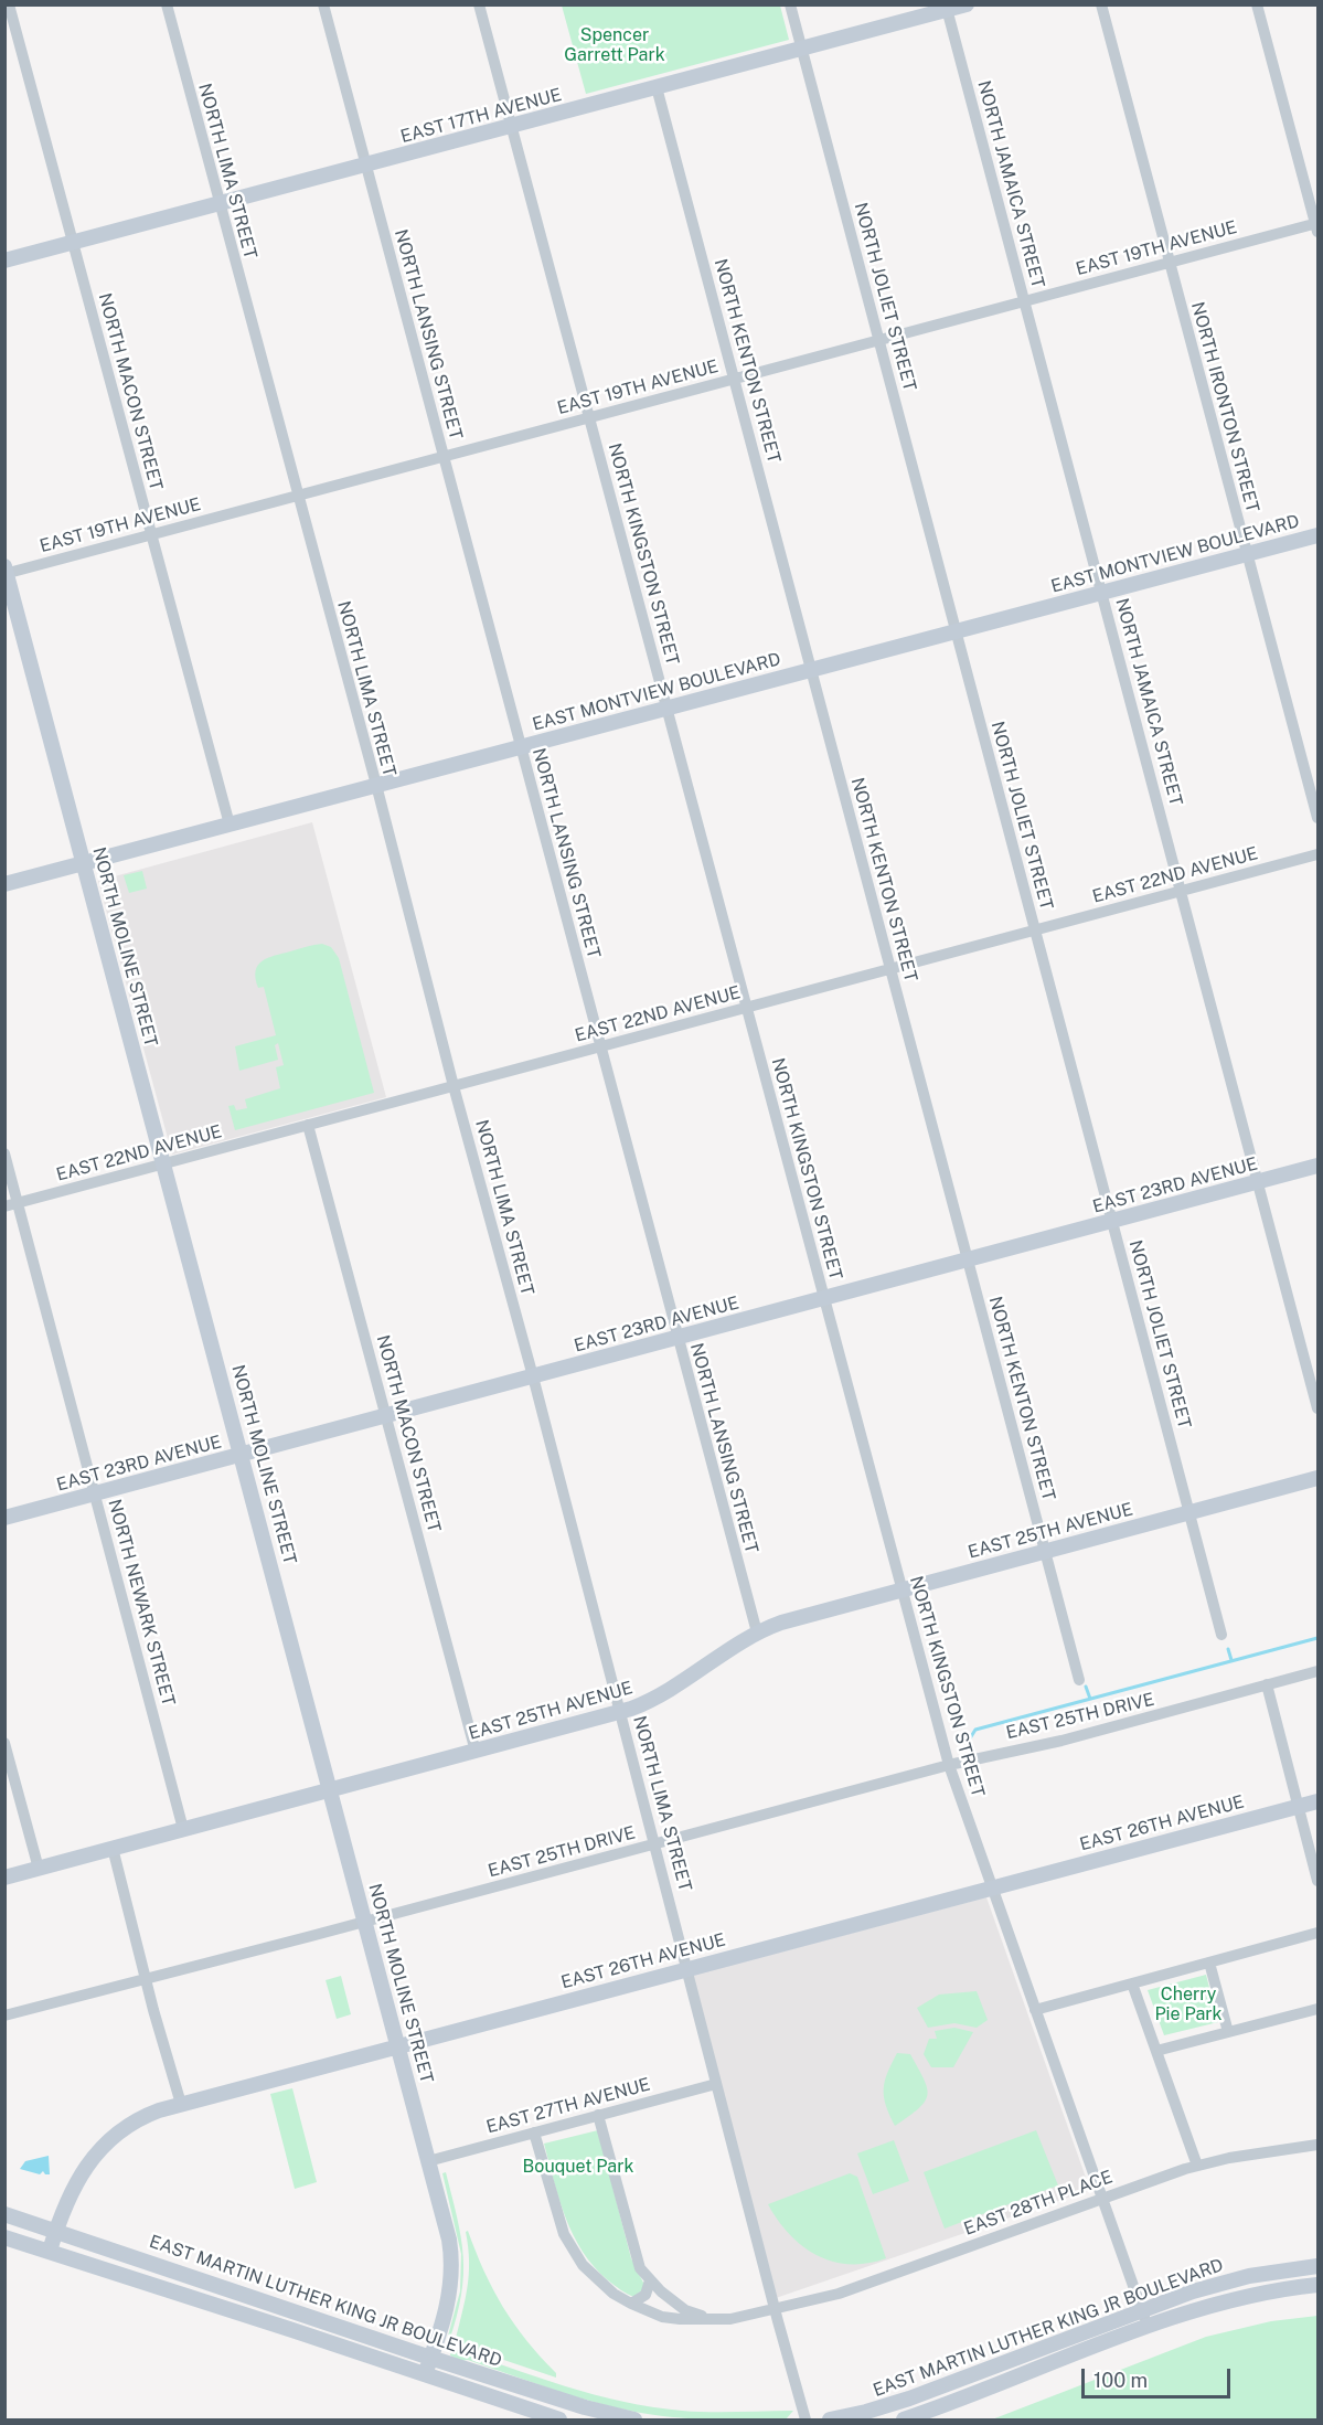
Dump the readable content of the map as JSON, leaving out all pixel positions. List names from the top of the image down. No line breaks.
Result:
{"streets":{"street":["EAST 17TH AVENUE","NORTH LIMA STREET","NORTH JAMAICA STREET","EAST 19TH AVENUE","NORTH JOLIET STREET","NORTH LANSING STREET","NORTH KENTON STREET","NORTH MACON STREET","NORTH IRONTON STREET","NORTH KINGSTON STREET","EAST MONTVIEW BOULEVARD","EAST 22ND AVENUE","NORTH MOLINE STREET","EAST 23RD AVENUE","EAST 25TH AVENUE","NORTH NEWARK STREET","EAST 25TH DRIVE","EAST 26TH AVENUE","EAST 27TH AVENUE","EAST 28TH PLACE","EAST MARTIN LUTHER KING JR BOULEVARD"]},"crossings":[["EAST 17TH AVENUE","NORTH LIMA STREET"],["EAST 17TH AVENUE","NORTH JAMAICA STREET"],["EAST 17TH AVENUE","NORTH JOLIET STREET"],["EAST 17TH AVENUE","NORTH LANSING STREET"],["EAST 17TH AVENUE","NORTH KENTON STREET"],["EAST 17TH AVENUE","NORTH MACON STREET"],["EAST 17TH AVENUE","NORTH KINGSTON STREET"],["NORTH LIMA STREET","EAST 19TH AVENUE"],["NORTH LIMA STREET","EAST MONTVIEW BOULEVARD"],["NORTH LIMA STREET","EAST 22ND AVENUE"],["NORTH LIMA STREET","EAST 23RD AVENUE"],["NORTH LIMA STREET","EAST 25TH AVENUE"],["NORTH LIMA STREET","EAST 25TH DRIVE"],["NORTH LIMA STREET","EAST 26TH AVENUE"],["NORTH LIMA STREET","EAST 27TH AVENUE"],["NORTH LIMA STREET","EAST 28TH PLACE"],["NORTH JAMAICA STREET","EAST 19TH AVENUE"],["NORTH JAMAICA STREET","EAST MONTVIEW BOULEVARD"],["NORTH JAMAICA STREET","EAST 22ND AVENUE"],["NORTH JAMAICA STREET","EAST 23RD AVENUE"],["EAST 19TH AVENUE","NORTH JOLIET STREET"],["EAST 19TH AVENUE","NORTH LANSING STREET"],["EAST 19TH AVENUE","NORTH KENTON STREET"],["EAST 19TH AVENUE","NORTH MACON STREET"],["EAST 19TH AVENUE","NORTH IRONTON STREET"],["EAST 19TH AVENUE","NORTH KINGSTON STREET"],["EAST 19TH AVENUE","NORTH MOLINE STREET"],["NORTH JOLIET STREET","EAST MONTVIEW BOULEVARD"],["NORTH JOLIET STREET","EAST 22ND AVENUE"],["NORTH JOLIET STREET","EAST 23RD AVENUE"],["NORTH JOLIET STREET","EAST 25TH AVENUE"],["NORTH LANSING STREET","EAST MONTVIEW BOULEVARD"],["NORTH LANSING STREET","EAST 22ND AVENUE"],["NORTH LANSING STREET","EAST 23RD AVENUE"],["NORTH LANSING STREET","EAST 25TH AVENUE"],["NORTH KENTON STREET","EAST MONTVIEW BOULEVARD"],["NORTH KENTON STREET","EAST 22ND AVENUE"],["NORTH KENTON STREET","EAST 23RD AVENUE"],["NORTH KENTON STREET","EAST 25TH AVENUE"],["NORTH MACON STREET","EAST MONTVIEW BOULEVARD"],["NORTH MACON STREET","EAST 22ND AVENUE"],["NORTH MACON STREET","EAST 23RD AVENUE"],["NORTH MACON STREET","EAST 25TH AVENUE"],["NORTH IRONTON STREET","EAST MONTVIEW BOULEVARD"],["NORTH KINGSTON STREET","EAST MONTVIEW BOULEVARD"],["NORTH KINGSTON STREET","EAST 22ND AVENUE"],["NORTH KINGSTON STREET","EAST 23RD AVENUE"],["NORTH KINGSTON STREET","EAST 25TH AVENUE"],["NORTH KINGSTON STREET","EAST 25TH DRIVE"],["NORTH KINGSTON STREET","EAST 26TH AVENUE"],["NORTH KINGSTON STREET","EAST 28TH PLACE"],["NORTH KINGSTON STREET","EAST MARTIN LUTHER KING JR BOULEVARD"],["EAST MONTVIEW BOULEVARD","NORTH MOLINE STREET"],["EAST 22ND AVENUE","NORTH MOLINE STREET"],["EAST 22ND AVENUE","NORTH NEWARK STREET"],["NORTH MOLINE STREET","EAST 23RD AVENUE"],["NORTH MOLINE STREET","EAST 25TH AVENUE"],["NORTH MOLINE STREET","EAST 25TH DRIVE"],["NORTH MOLINE STREET","EAST 26TH AVENUE"],["NORTH MOLINE STREET","EAST 27TH AVENUE"],["NORTH MOLINE STREET","EAST MARTIN LUTHER KING JR BOULEVARD"],["EAST 23RD AVENUE","NORTH NEWARK STREET"],["EAST 25TH AVENUE","NORTH NEWARK STREET"],["EAST 26TH AVENUE","EAST MARTIN LUTHER KING JR BOULEVARD"],["EAST 27TH AVENUE","EAST 28TH PLACE"]],"parks":["Spencer Garrett Park","Cherry Pie Park","Bouquet Park"],"scale_bar":"100 m"}
